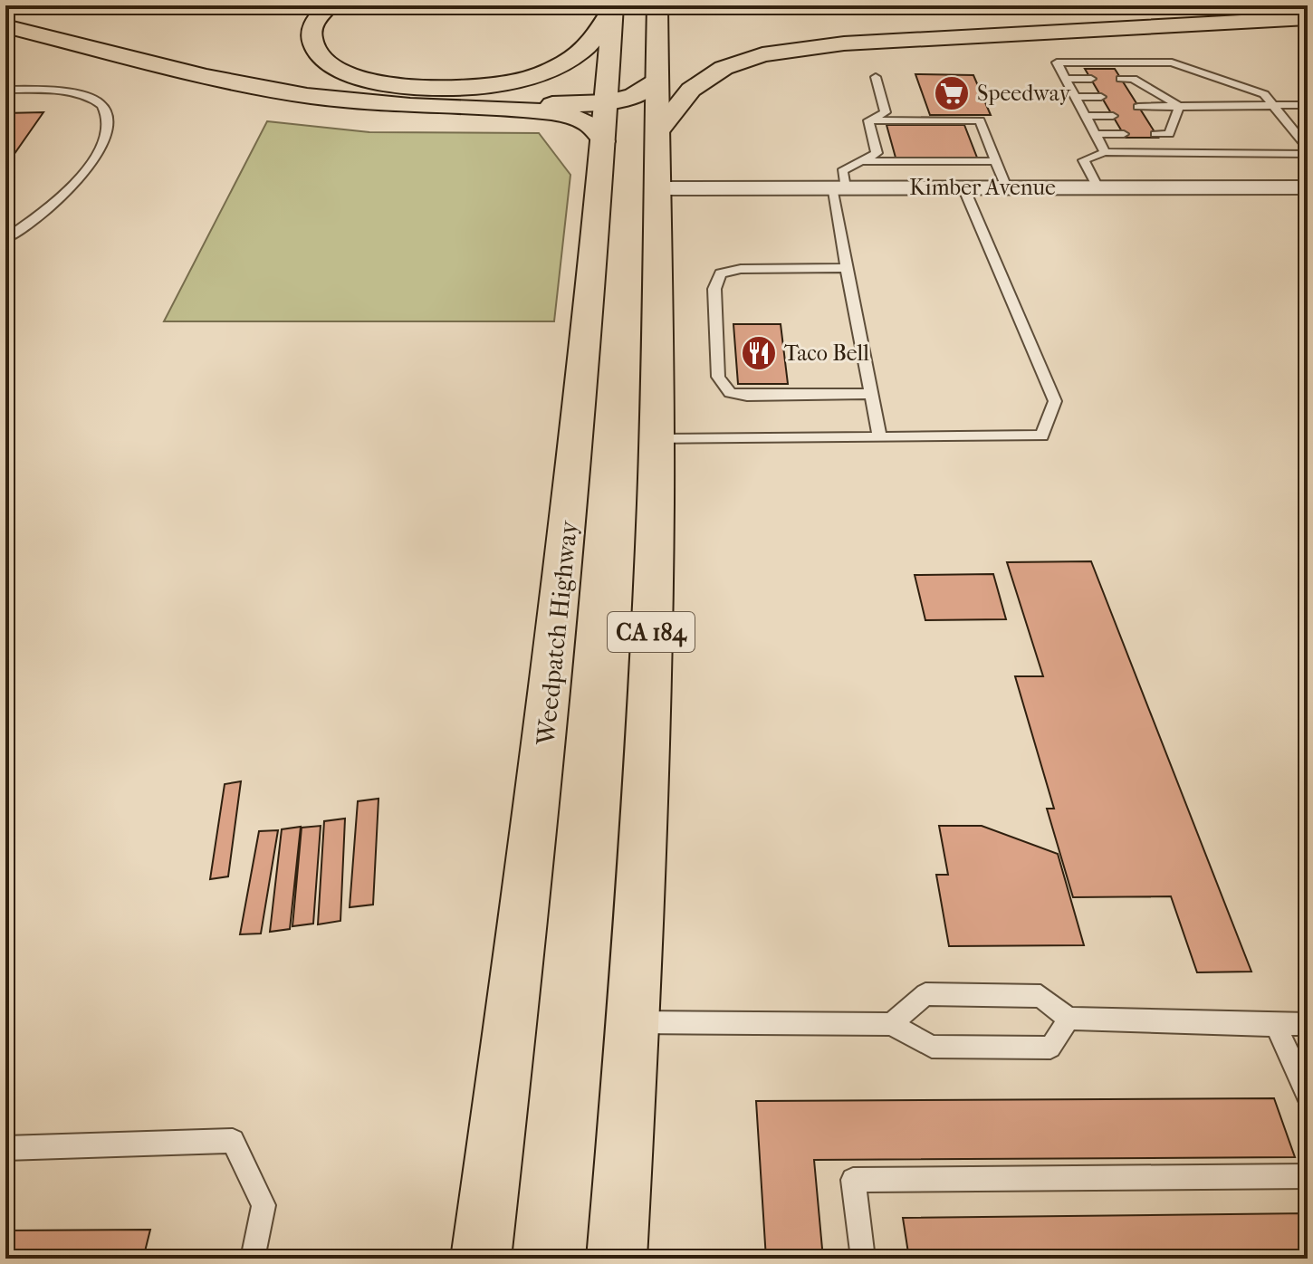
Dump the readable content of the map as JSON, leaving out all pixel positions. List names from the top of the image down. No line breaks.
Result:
{"streets":{"main road":["CA 184","Weedpatch Highway"],"street":["Kimber Avenue"]},"crossings":[["Kimber Avenue","CA 184"]],"places":{"supermarket":["Speedway"],"restaurant":["Taco Bell"]}}
